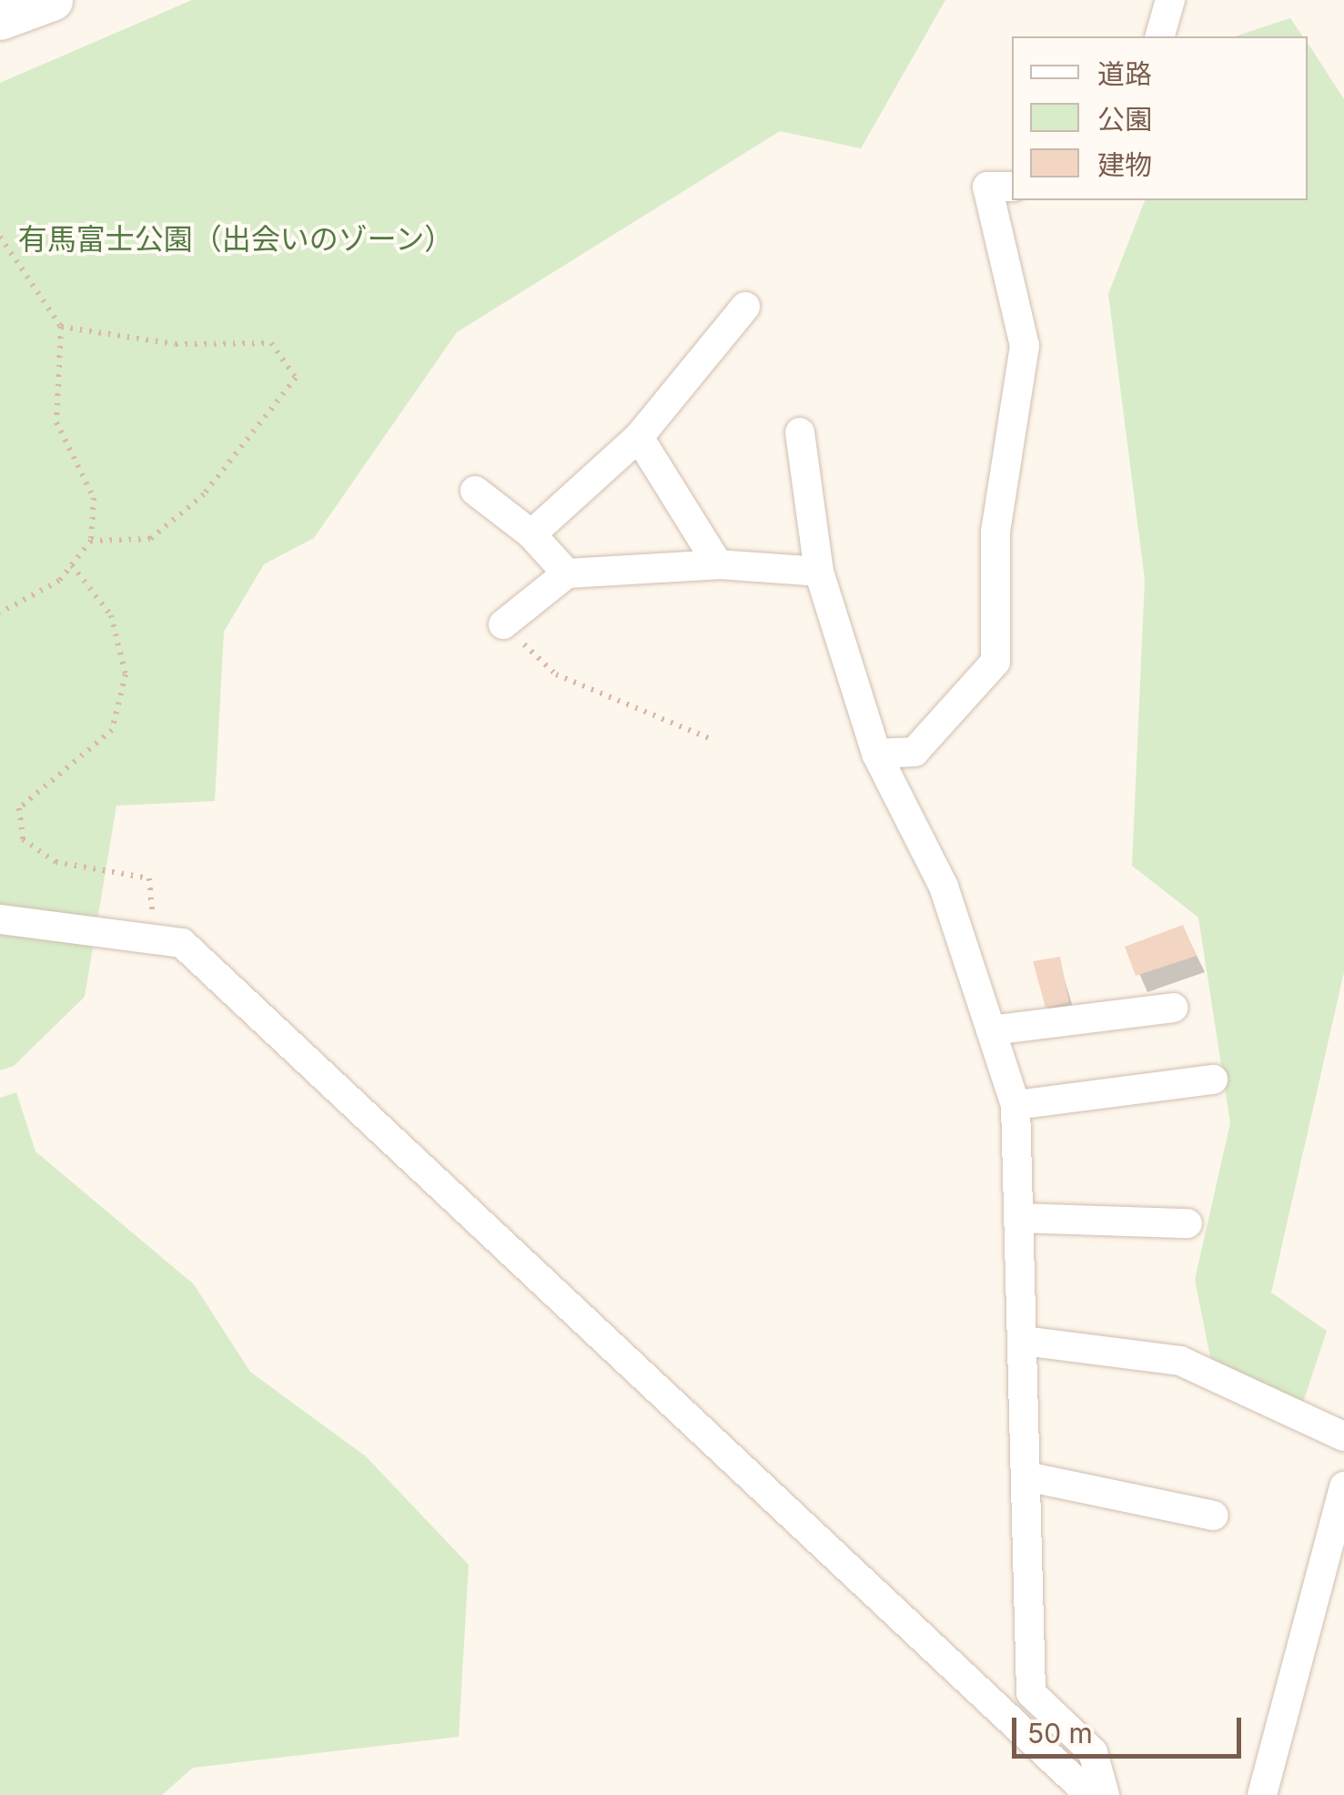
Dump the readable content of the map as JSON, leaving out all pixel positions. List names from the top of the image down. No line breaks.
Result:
{"parks":["有馬富士公園（出会いのゾーン）"],"legend":["道路","公園","建物"],"scale_bar":"50 m"}
